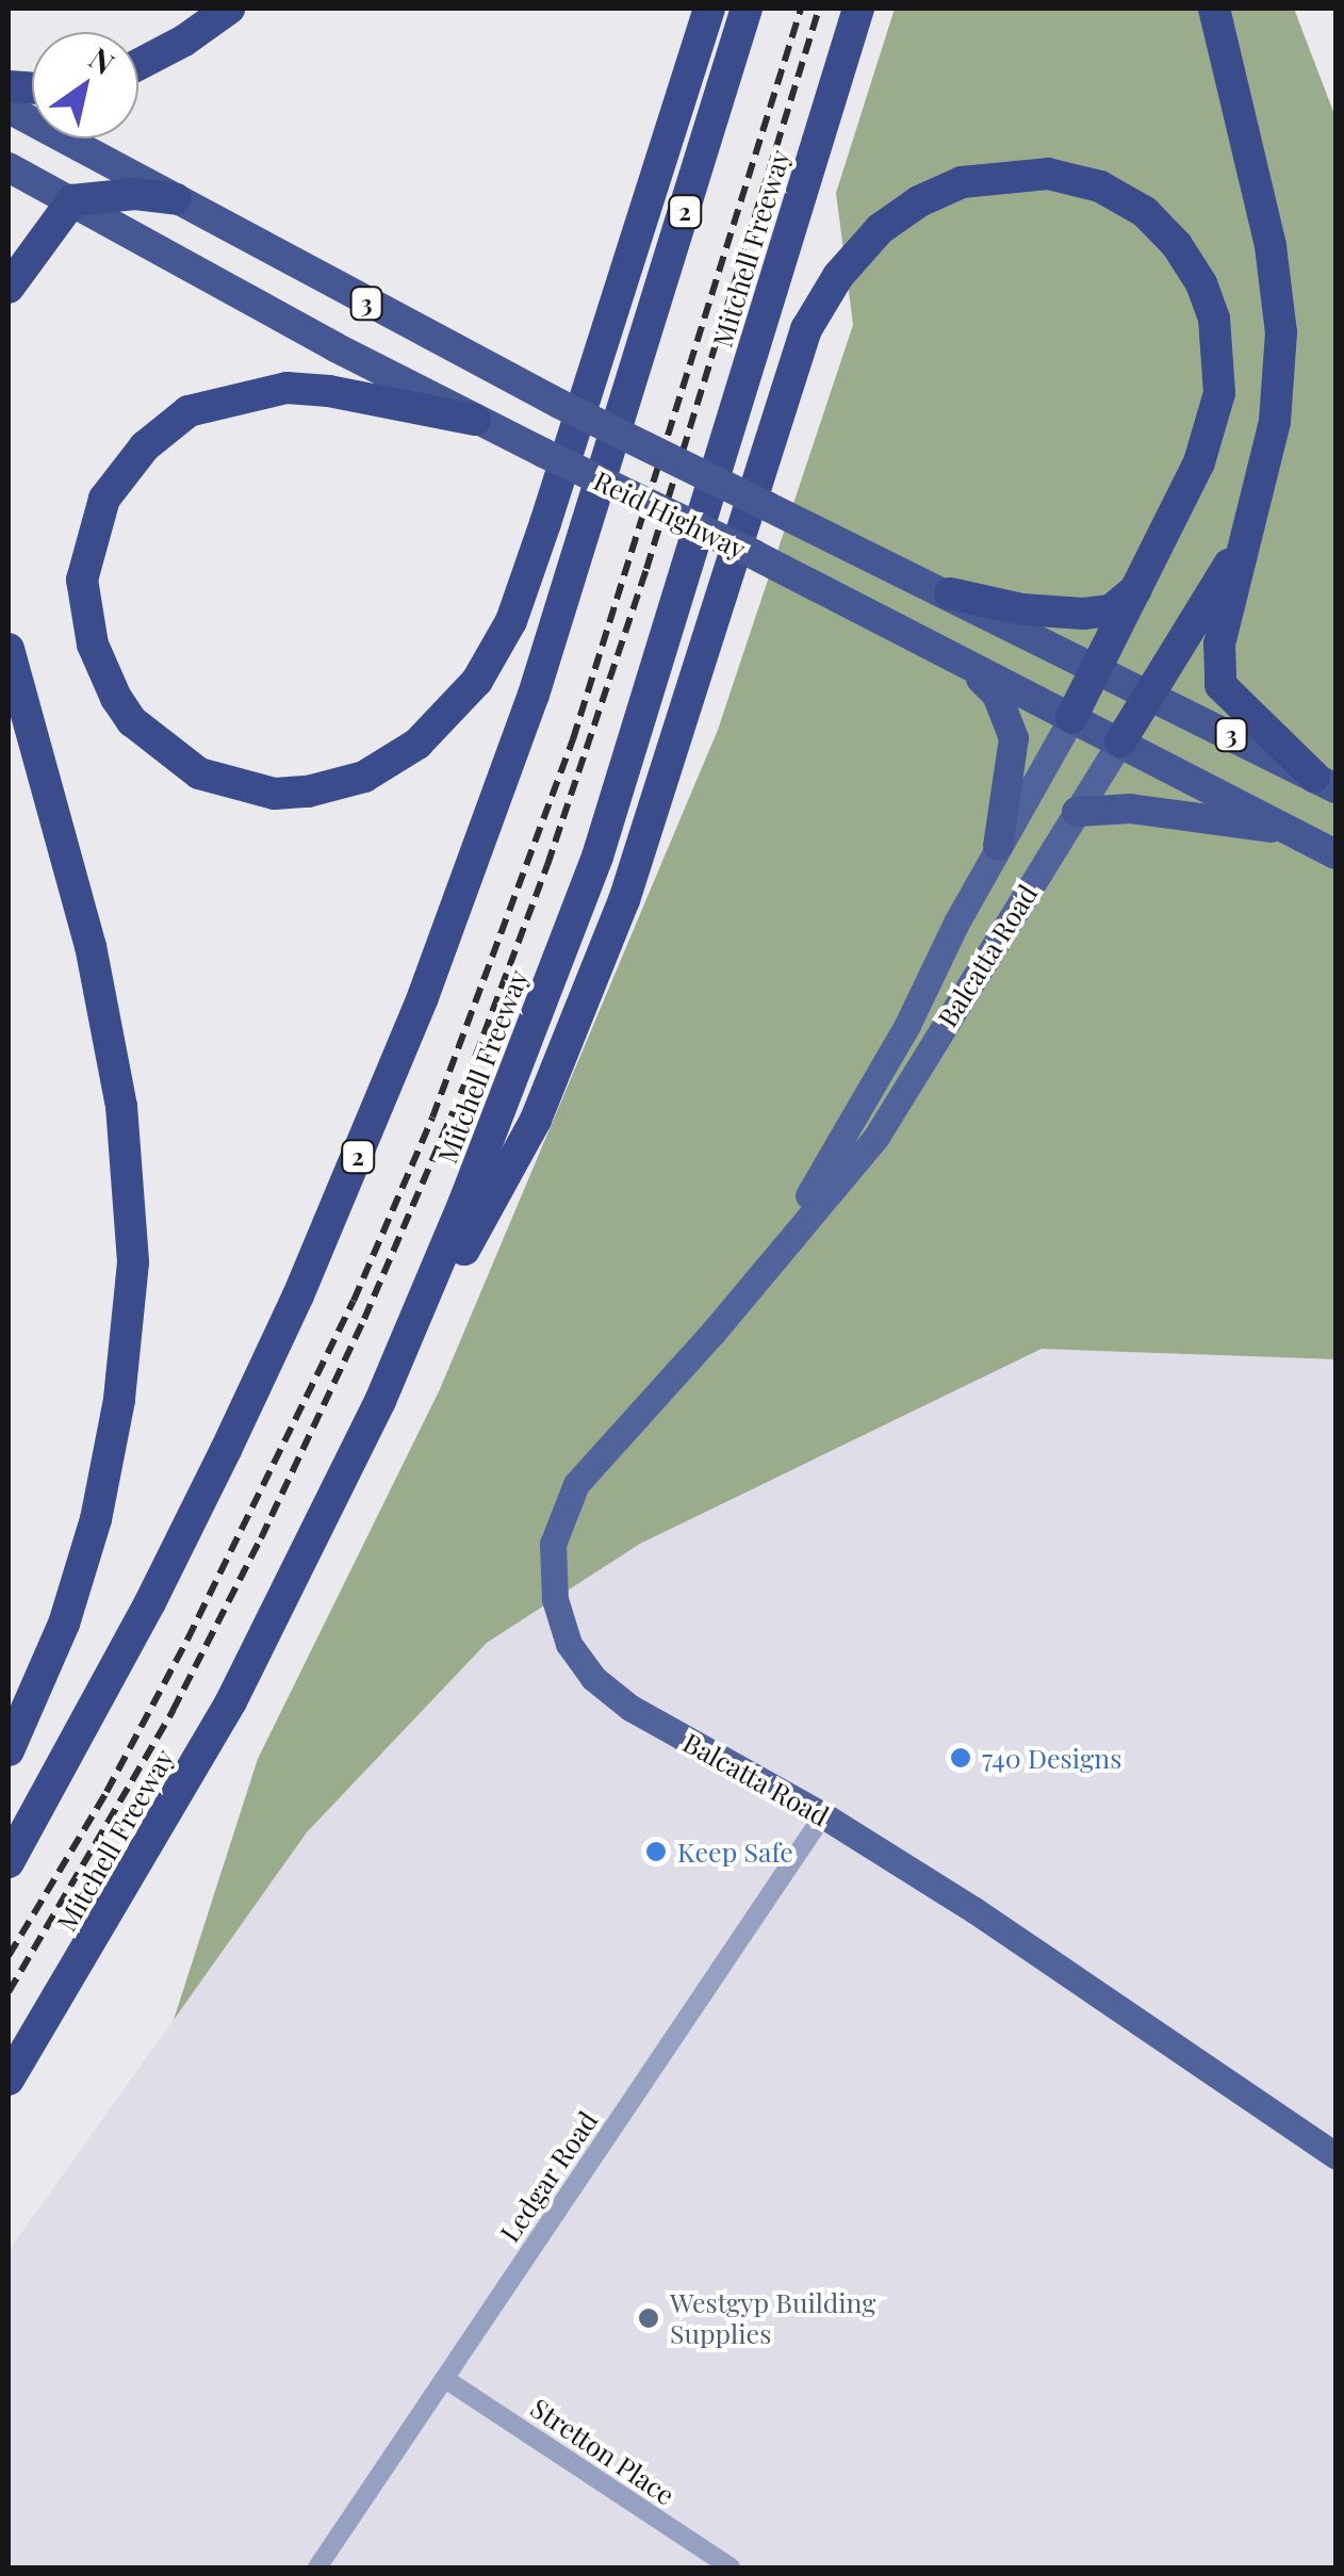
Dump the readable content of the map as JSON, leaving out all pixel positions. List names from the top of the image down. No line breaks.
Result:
{"streets":{"highway":["2","Mitchell Freeway","3","Reid Highway"],"main road":["Balcatta Road"],"street":["Ledgar Road","Stretton Place"]},"crossings":[["Reid Highway","Balcatta Road"],["Balcatta Road","Ledgar Road"],["Ledgar Road","Stretton Place"]],"places":["740 Designs","Keep Safe","Westgyp Building Supplies"],"north":"top right"}
